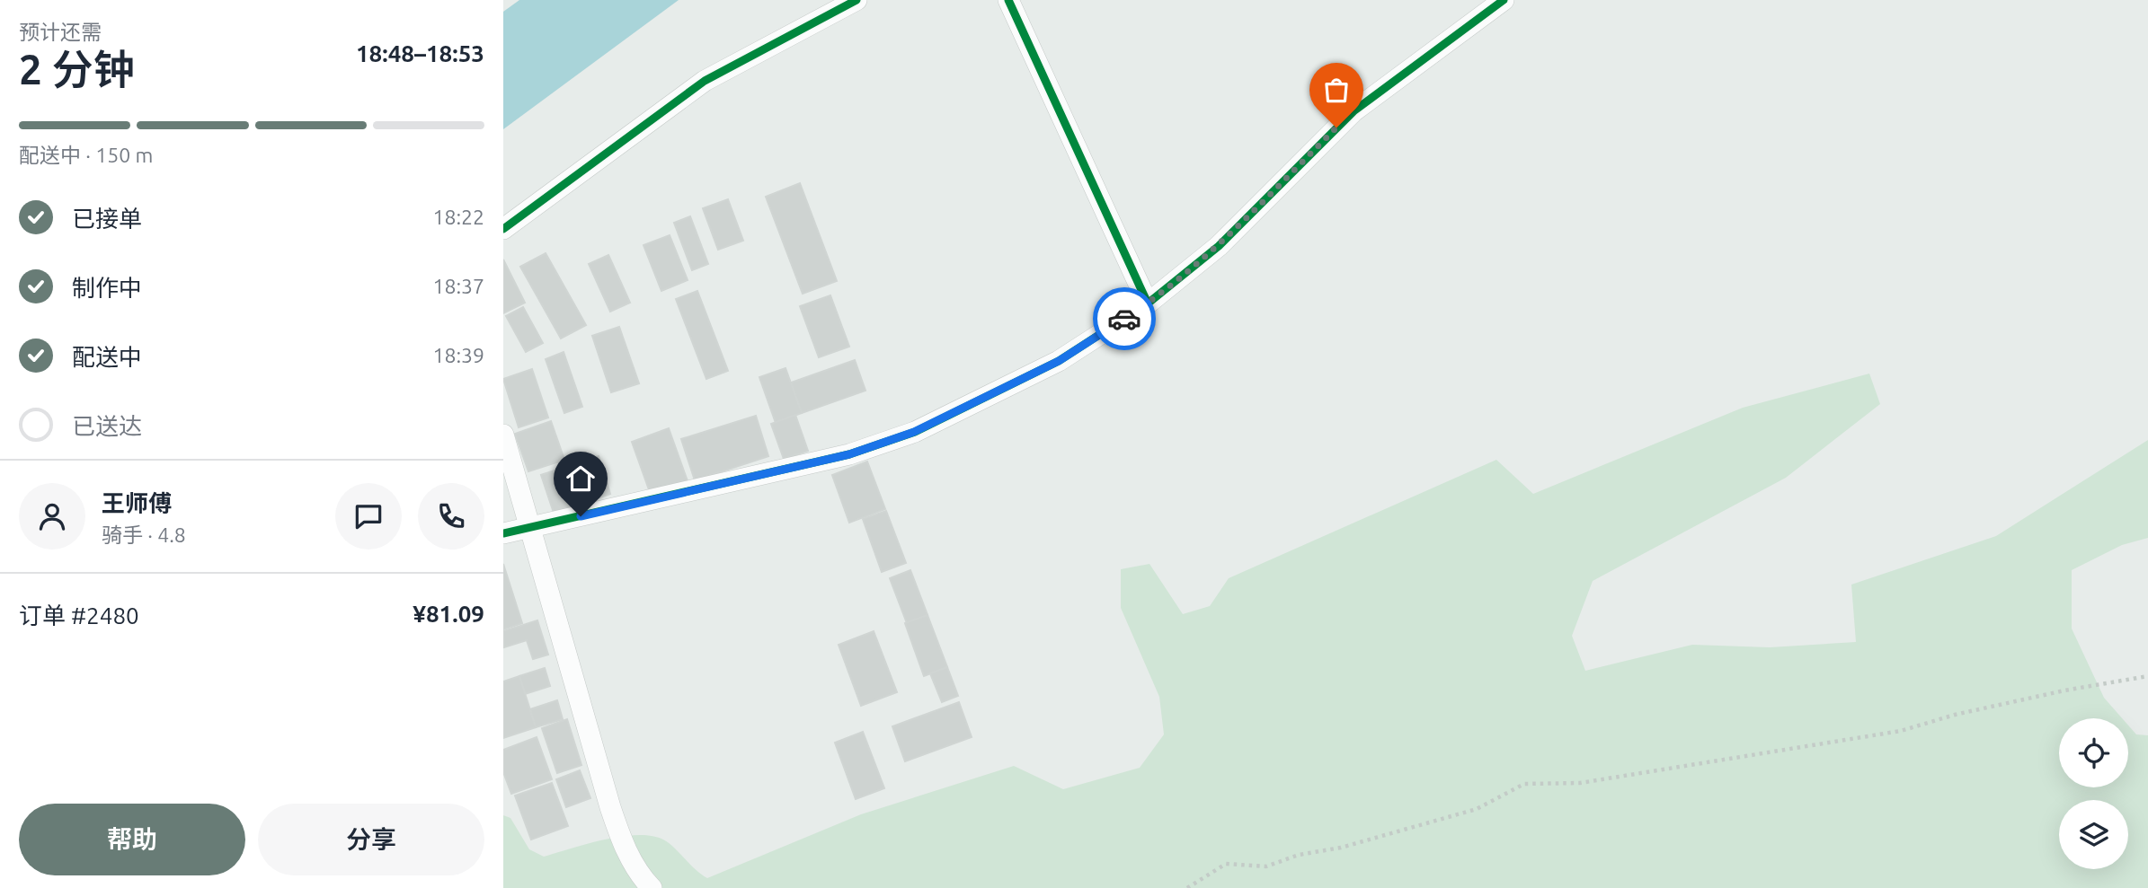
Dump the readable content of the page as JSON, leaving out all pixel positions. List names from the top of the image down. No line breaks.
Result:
{"page":{"heading":["2 分钟","预计还需","18:48–18:53"],"panel":["王师傅","骑手 · 4.8","订单 #2480","¥81.09"],"bar":"配送中 · 150 m","list":[["已接单","18:22"],["制作中","18:37"],["配送中","18:39"],"已送达"],"buttons":["帮助","分享"]}}
